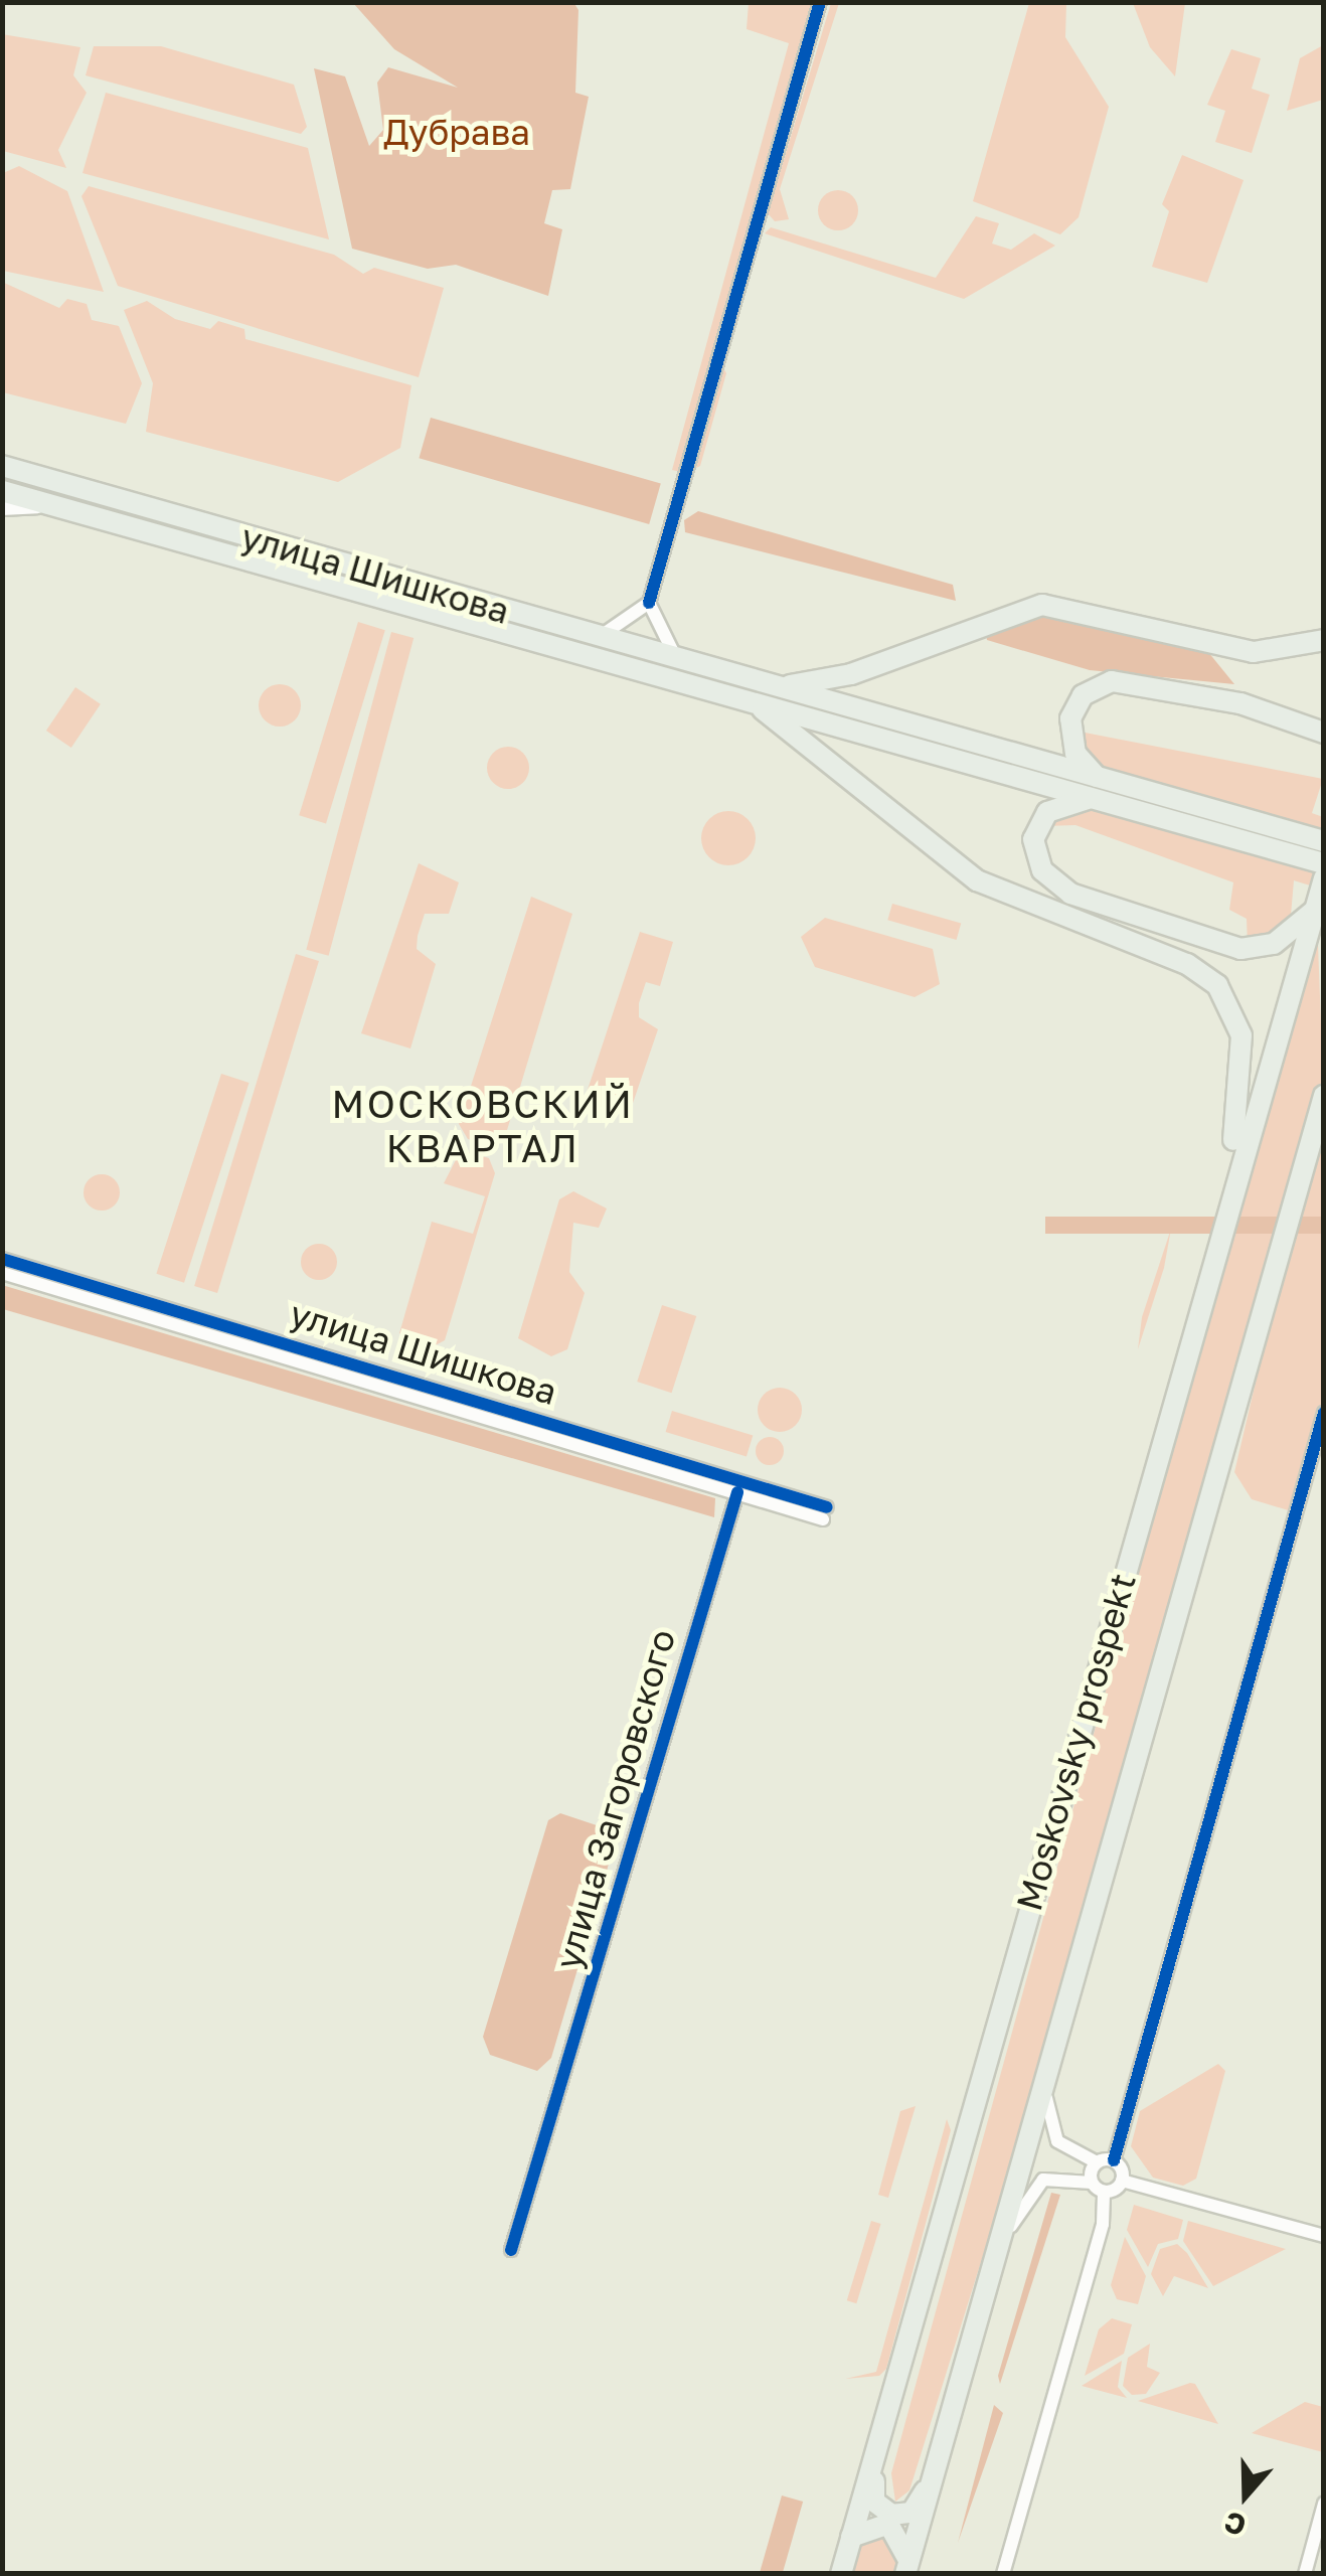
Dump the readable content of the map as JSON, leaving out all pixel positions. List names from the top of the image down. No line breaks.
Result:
{"streets":{"main road":["улица Шишкова","Moskovsky prospekt"],"street":["улица Загоровского"]},"crossings":[["улица Шишкова","улица Загоровского"]],"districts":["МОСКОВСКИЙ КВАРТАЛ"],"parks":["Дубрава"],"north":"bottom"}
